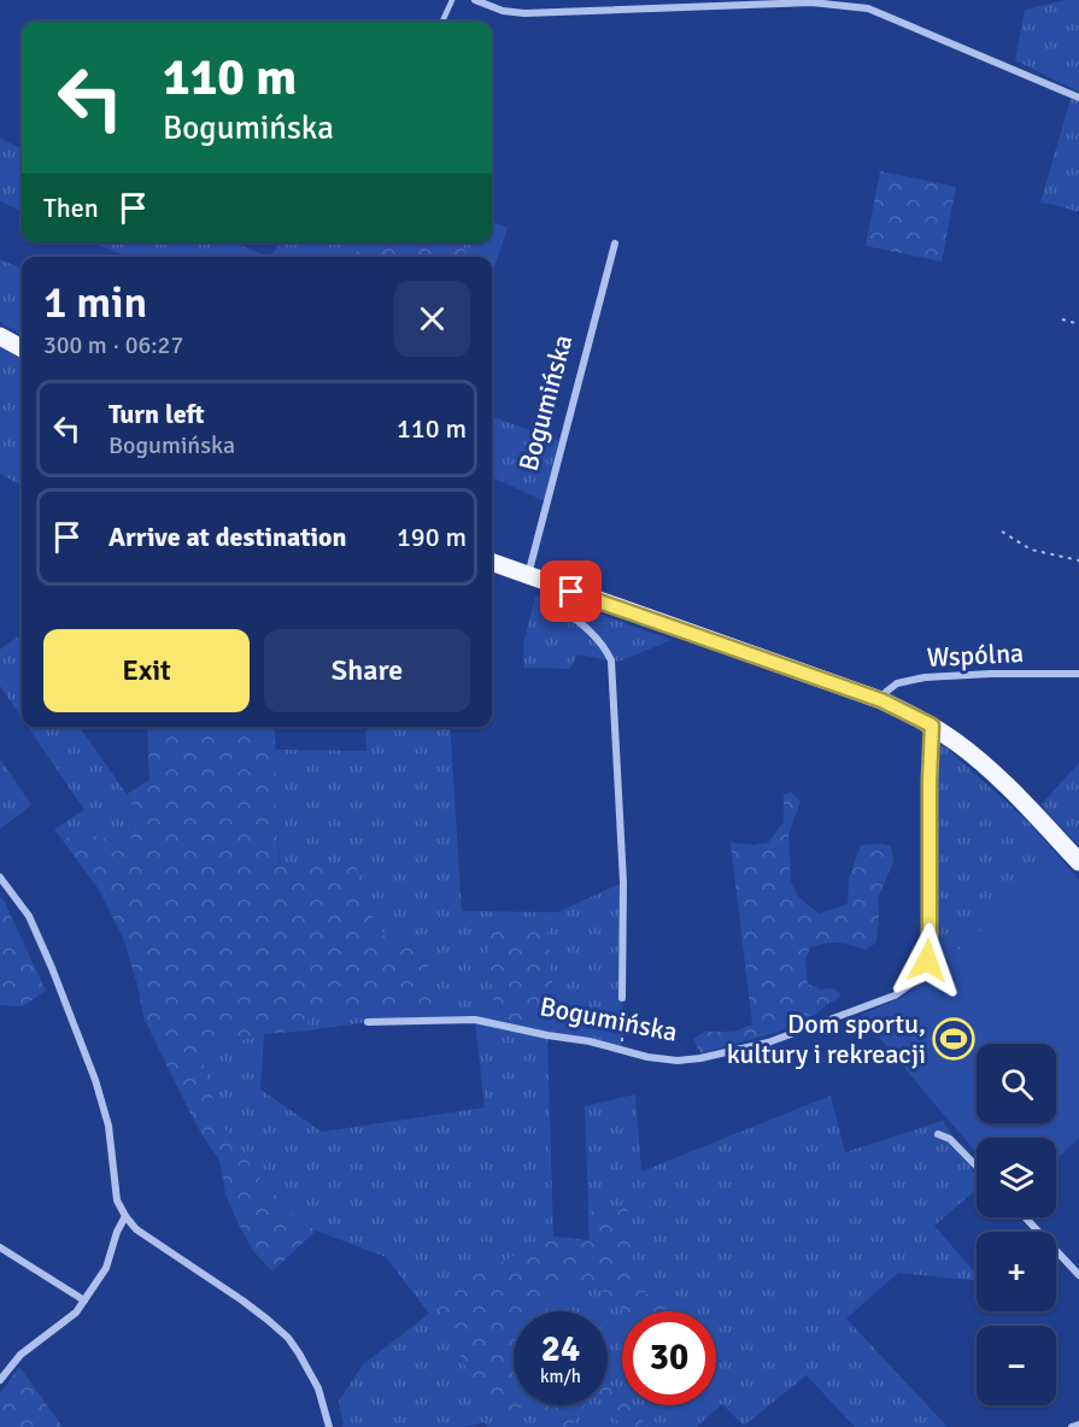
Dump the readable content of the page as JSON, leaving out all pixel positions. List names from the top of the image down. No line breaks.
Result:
{"streets":{"street":["Bogumińska","Wspólna"]},"places":{"sports":["Dom sportu, kultury i rekreacji"]},"page":{"turn":["110 m","Bogumińska"],"then":"Then","heading":["1 min","300 m · 06:27"],"list":[{"name":"Turn left","note":"Bogumińska","value":"110 m"},{"name":"Arrive at destination","value":"190 m"}],"buttons":["Exit","Share"],"map_buttons":["+","−"],"speed":"24 km/h","limit":"30"}}
